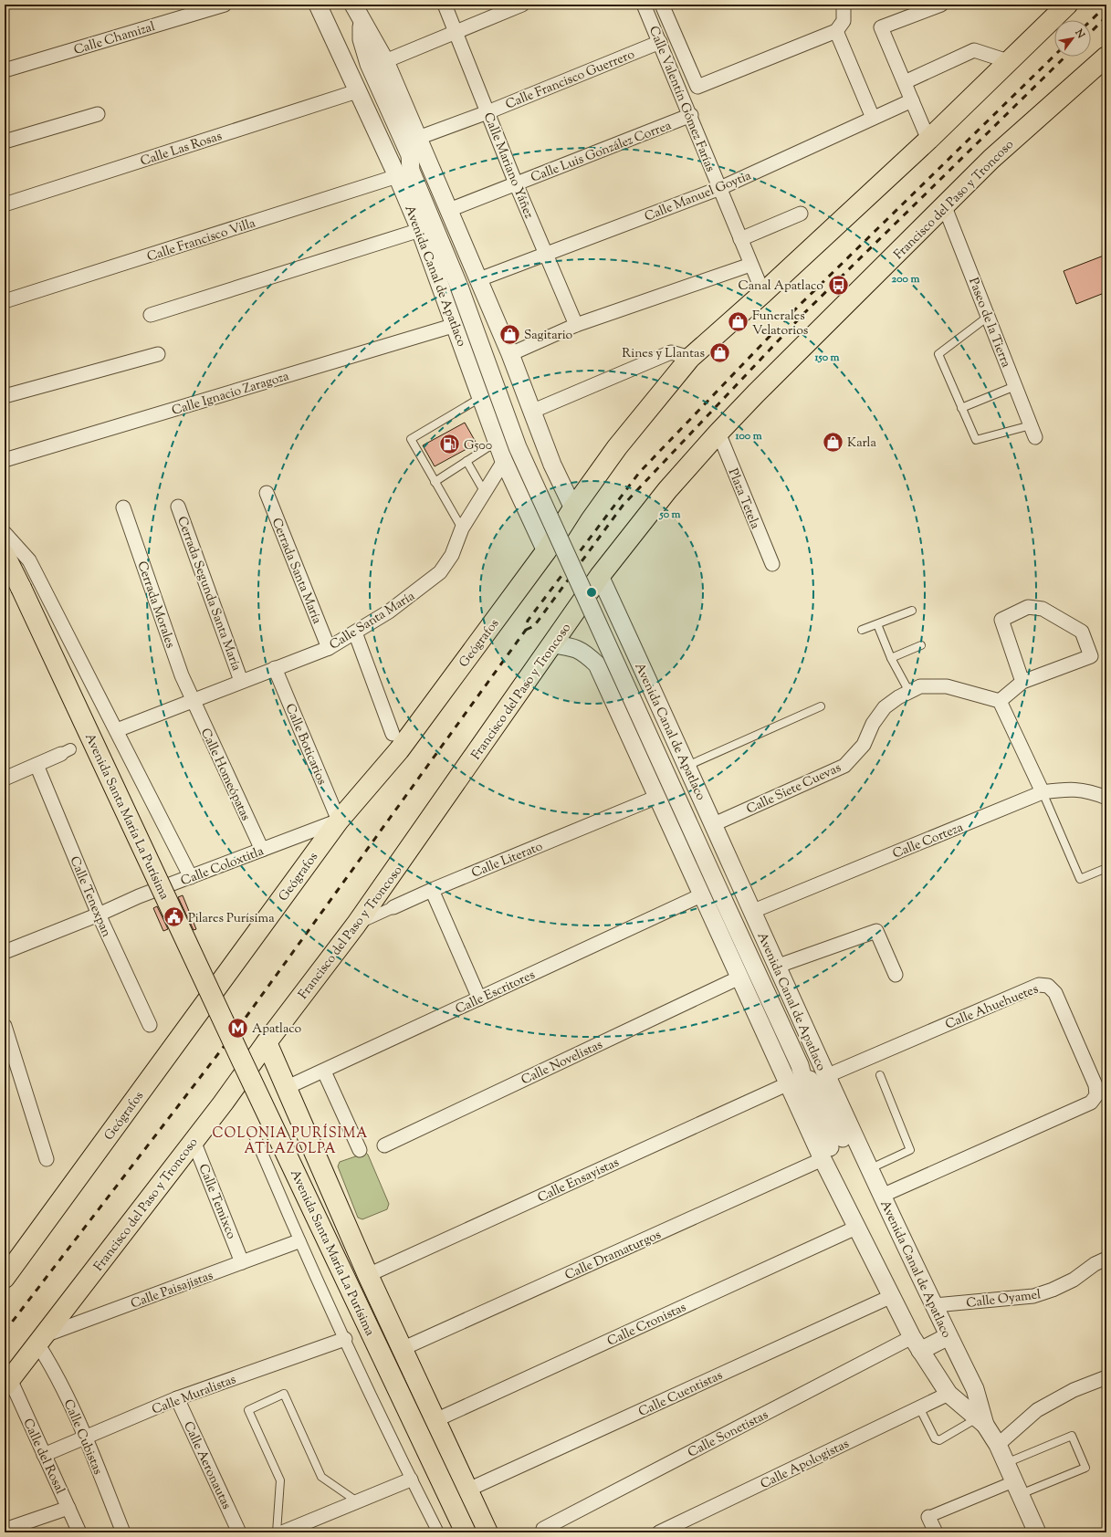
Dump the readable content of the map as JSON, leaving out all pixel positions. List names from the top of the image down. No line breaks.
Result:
{"streets":{"main road":["Francisco del Paso y Troncoso","Geógrafos","Avenida Santa María La Purísima"],"street":["Calle Chamizal","Calle Francisco Guerrero","Calle Valentín Gómez Farías","Calle Las Rosas","Calle Luis González Correa","Calle Mariano Yáñez","Calle Manuel Goytia","Calle Francisco Villa","Avenida Canal de Apatlaco","Paseo de la Tierra","Calle Ignacio Zaragoza","Plaza Tetela","Cerrada Santa María","Cerrada Segunda Santa María","Cerrada Morales","Calle Santa María","Calle Boticarios","Calle Homeópatas","Calle Siete Cuevas","Calle Corteza","Calle Literato","Calle Coloxtitla","Calle Tenexpan","Calle Escritores","Calle Ahuehuetes","Calle Novelistas","Calle Ensayistas","Calle Temixco","Calle Dramaturgos","Calle Paisajistas","Calle Oyamel","Calle Cronistas","Calle Cuentistas","Calle Muralistas","Calle Sonetistas","Calle Cubistas","Calle del Rosal","Calle Apologistas","Calle Aeronautas"]},"crossings":[["Calle Francisco Guerrero","Calle Valentín Gómez Farías"],["Calle Francisco Guerrero","Calle Mariano Yáñez"],["Calle Valentín Gómez Farías","Calle Luis González Correa"],["Calle Valentín Gómez Farías","Calle Manuel Goytia"],["Calle Las Rosas","Avenida Canal de Apatlaco"],["Calle Luis González Correa","Calle Mariano Yáñez"],["Calle Mariano Yáñez","Calle Manuel Goytia"],["Francisco del Paso y Troncoso","Avenida Canal de Apatlaco"],["Francisco del Paso y Troncoso","Paseo de la Tierra"],["Francisco del Paso y Troncoso","Plaza Tetela"],["Francisco del Paso y Troncoso","Calle Literato"],["Francisco del Paso y Troncoso","Calle Temixco"],["Francisco del Paso y Troncoso","Calle Paisajistas"],["Francisco del Paso y Troncoso","Calle Cubistas"],["Francisco del Paso y Troncoso","Calle del Rosal"],["Calle Francisco Villa","Avenida Canal de Apatlaco"],["Avenida Canal de Apatlaco","Calle Ignacio Zaragoza"],["Avenida Canal de Apatlaco","Calle Santa María"],["Avenida Canal de Apatlaco","Geógrafos"],["Avenida Canal de Apatlaco","Calle Siete Cuevas"],["Avenida Canal de Apatlaco","Calle Corteza"],["Avenida Canal de Apatlaco","Calle Literato"],["Avenida Canal de Apatlaco","Calle Escritores"],["Avenida Canal de Apatlaco","Calle Ahuehuetes"],["Avenida Canal de Apatlaco","Calle Novelistas"],["Avenida Canal de Apatlaco","Calle Ensayistas"],["Avenida Canal de Apatlaco","Calle Dramaturgos"],["Avenida Canal de Apatlaco","Calle Oyamel"],["Avenida Canal de Apatlaco","Calle Cronistas"],["Avenida Canal de Apatlaco","Calle Cuentistas"],["Avenida Canal de Apatlaco","Calle Sonetistas"],["Avenida Canal de Apatlaco","Calle Apologistas"],["Cerrada Santa María","Calle Santa María"],["Cerrada Segunda Santa María","Calle Santa María"],["Cerrada Morales","Calle Santa María"],["Cerrada Morales","Calle Homeópatas"],["Calle Santa María","Calle Boticarios"],["Calle Santa María","Calle Homeópatas"],["Calle Santa María","Avenida Santa María La Purísima"],["Geógrafos","Calle Boticarios"],["Geógrafos","Calle Coloxtitla"],["Calle Boticarios","Calle Coloxtitla"],["Calle Homeópatas","Calle Coloxtitla"],["Avenida Santa María La Purísima","Calle Coloxtitla"],["Calle Coloxtitla","Calle Tenexpan"],["Calle Temixco","Calle Paisajistas"],["Calle Paisajistas","Calle Cubistas"],["Calle Muralistas","Calle Cubistas"],["Calle Muralistas","Calle del Rosal"],["Calle Muralistas","Calle Aeronautas"]],"districts":["COLONIA PURÍSIMA ATLAZOLPA"],"places":{"bus stop":["Canal Apatlaco"],"shop":["Funerales Velatorios","Sagitario","Rines y Llantas","Karla"],"fuel station":["G500"],"public building":["Pilares Purísima"],"metro station":["Apatlaco"]},"north":"top right","rings":["200 m","150 m","100 m","50 m"]}
